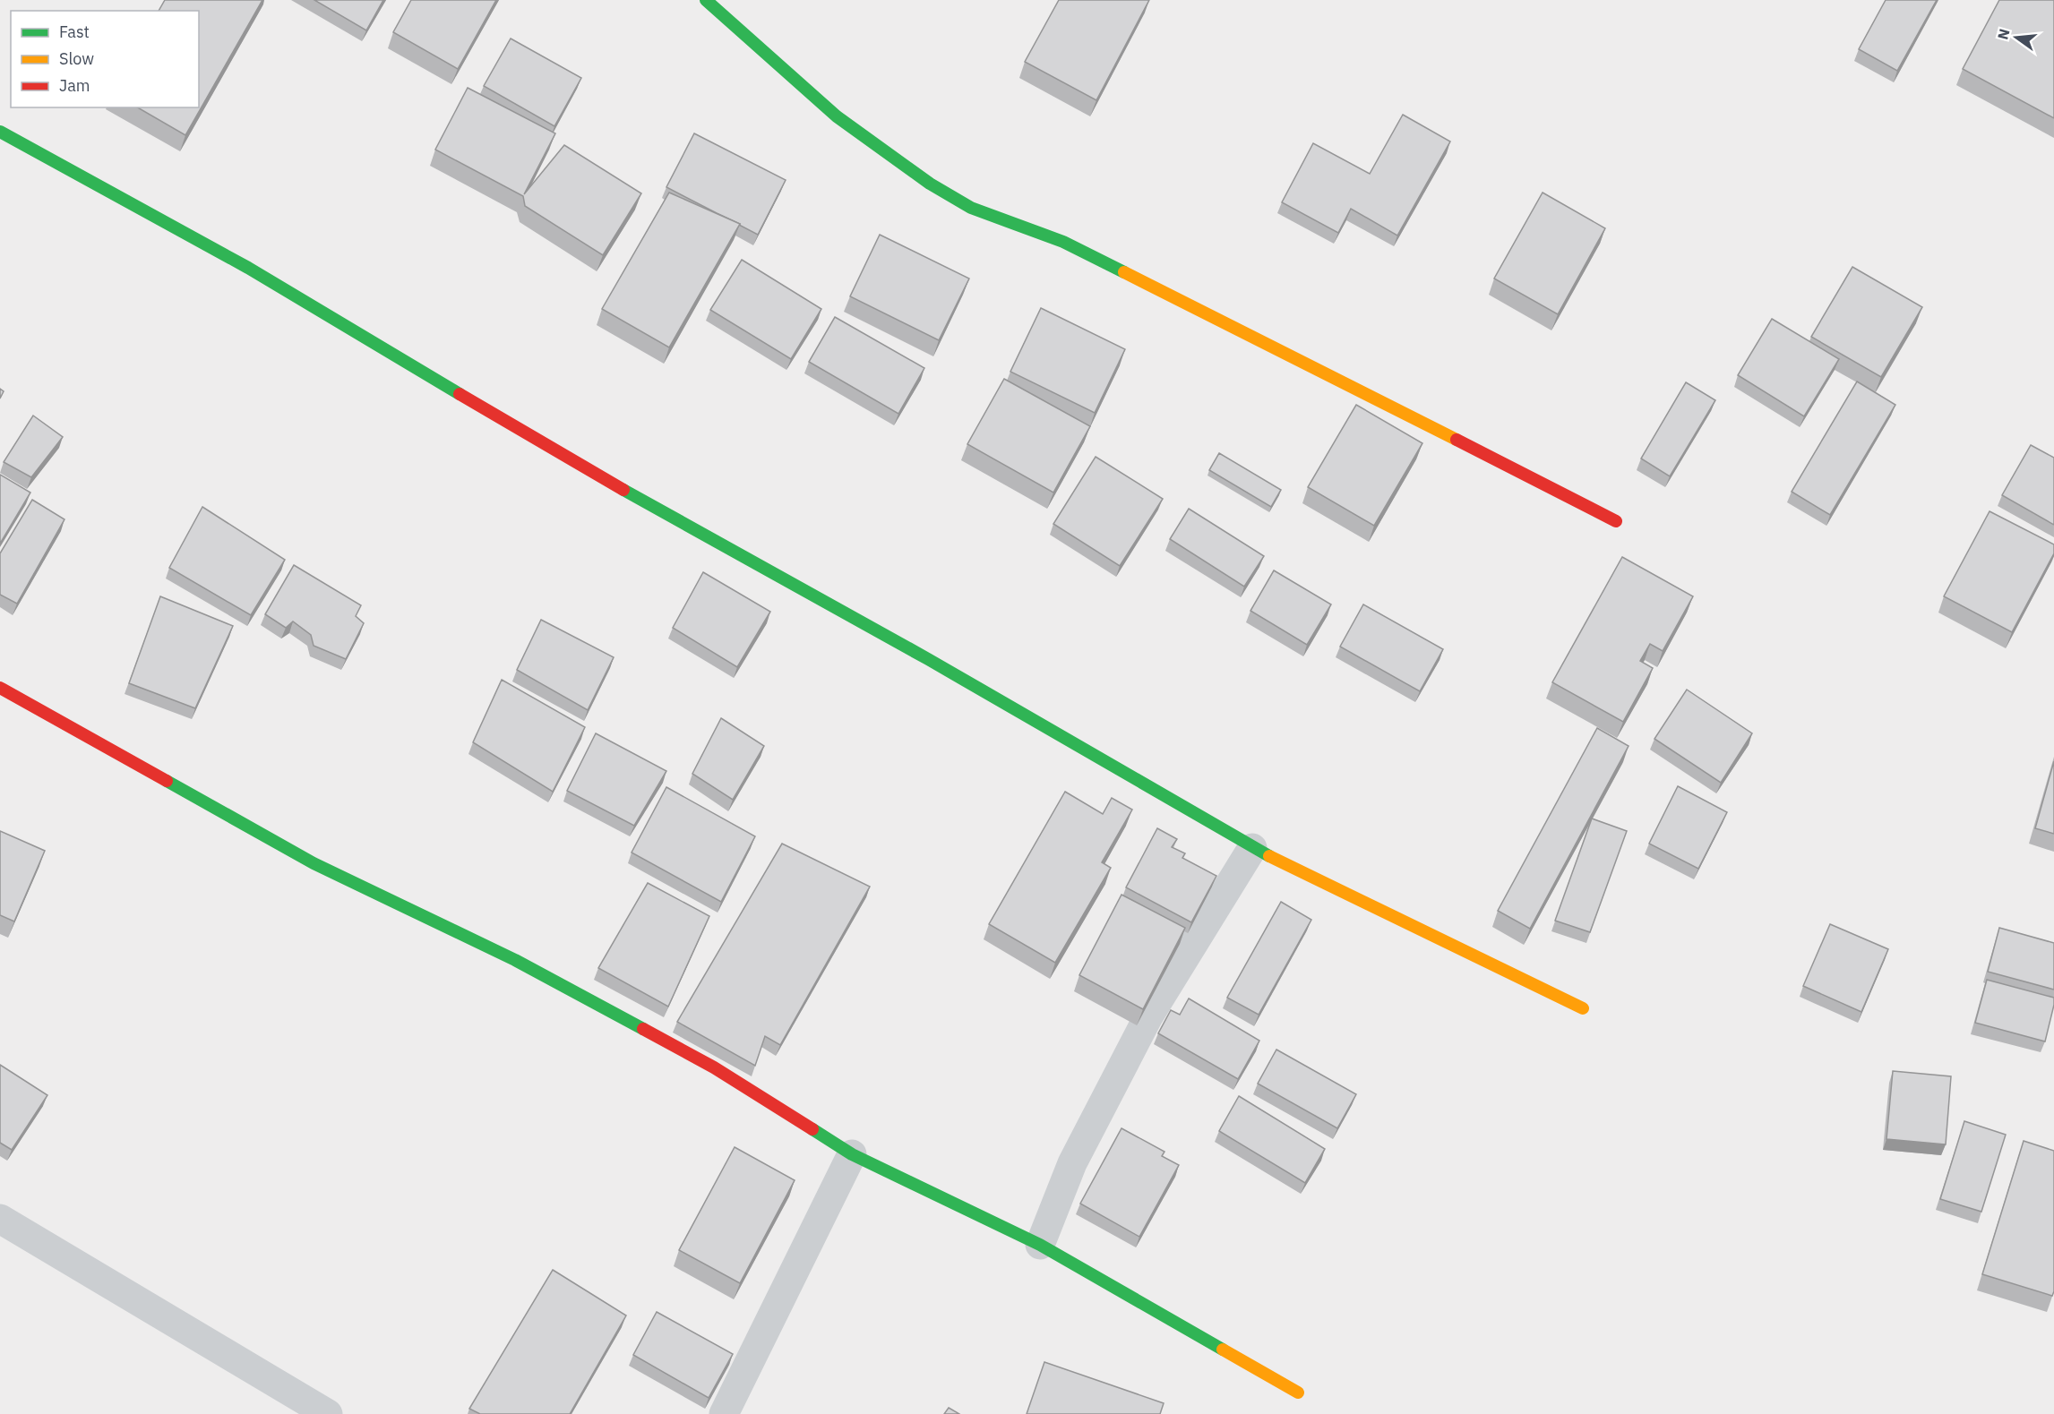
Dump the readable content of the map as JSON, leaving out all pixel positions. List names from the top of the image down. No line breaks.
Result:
{"legend":["Fast","Slow","Jam"],"north":"left"}
